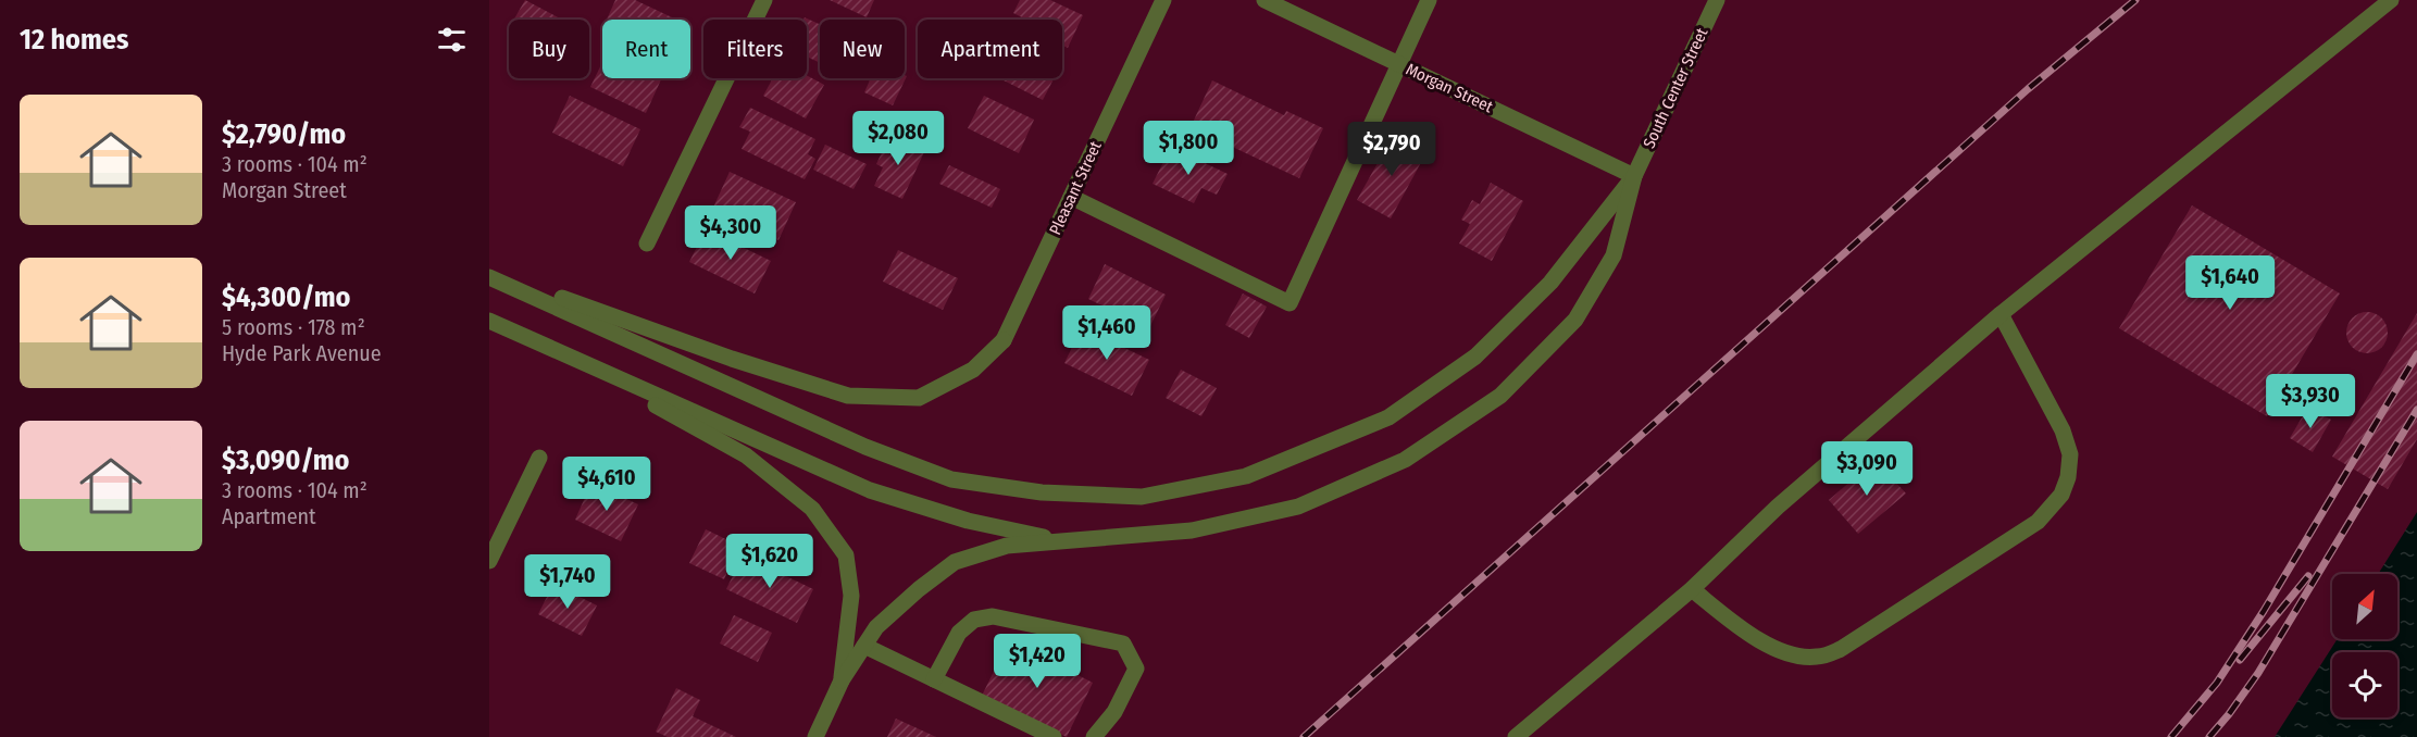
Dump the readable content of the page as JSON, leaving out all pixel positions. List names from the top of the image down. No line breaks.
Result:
{"streets":{"street":["Morgan Street","South Center Street","Pleasant Street"]},"crossings":[["Morgan Street","South Center Street"]],"north":"top right","page":{"heading":"12 homes","chip":["Buy","Rent","Filters","New","Apartment"],"list":[{"name":"$2,790/mo","note":"3 rooms · 104 m² · Morgan Street"},{"name":"$4,300/mo","note":"5 rooms · 178 m² · Hyde Park Avenue"},{"name":"$3,090/mo","note":"3 rooms · 104 m² · Apartment"}],"price":["$2,080","$1,800","$2,790","$4,300","$1,640","$1,460","$3,930","$3,090","$4,610","$1,620","$1,740","$1,420"]}}
